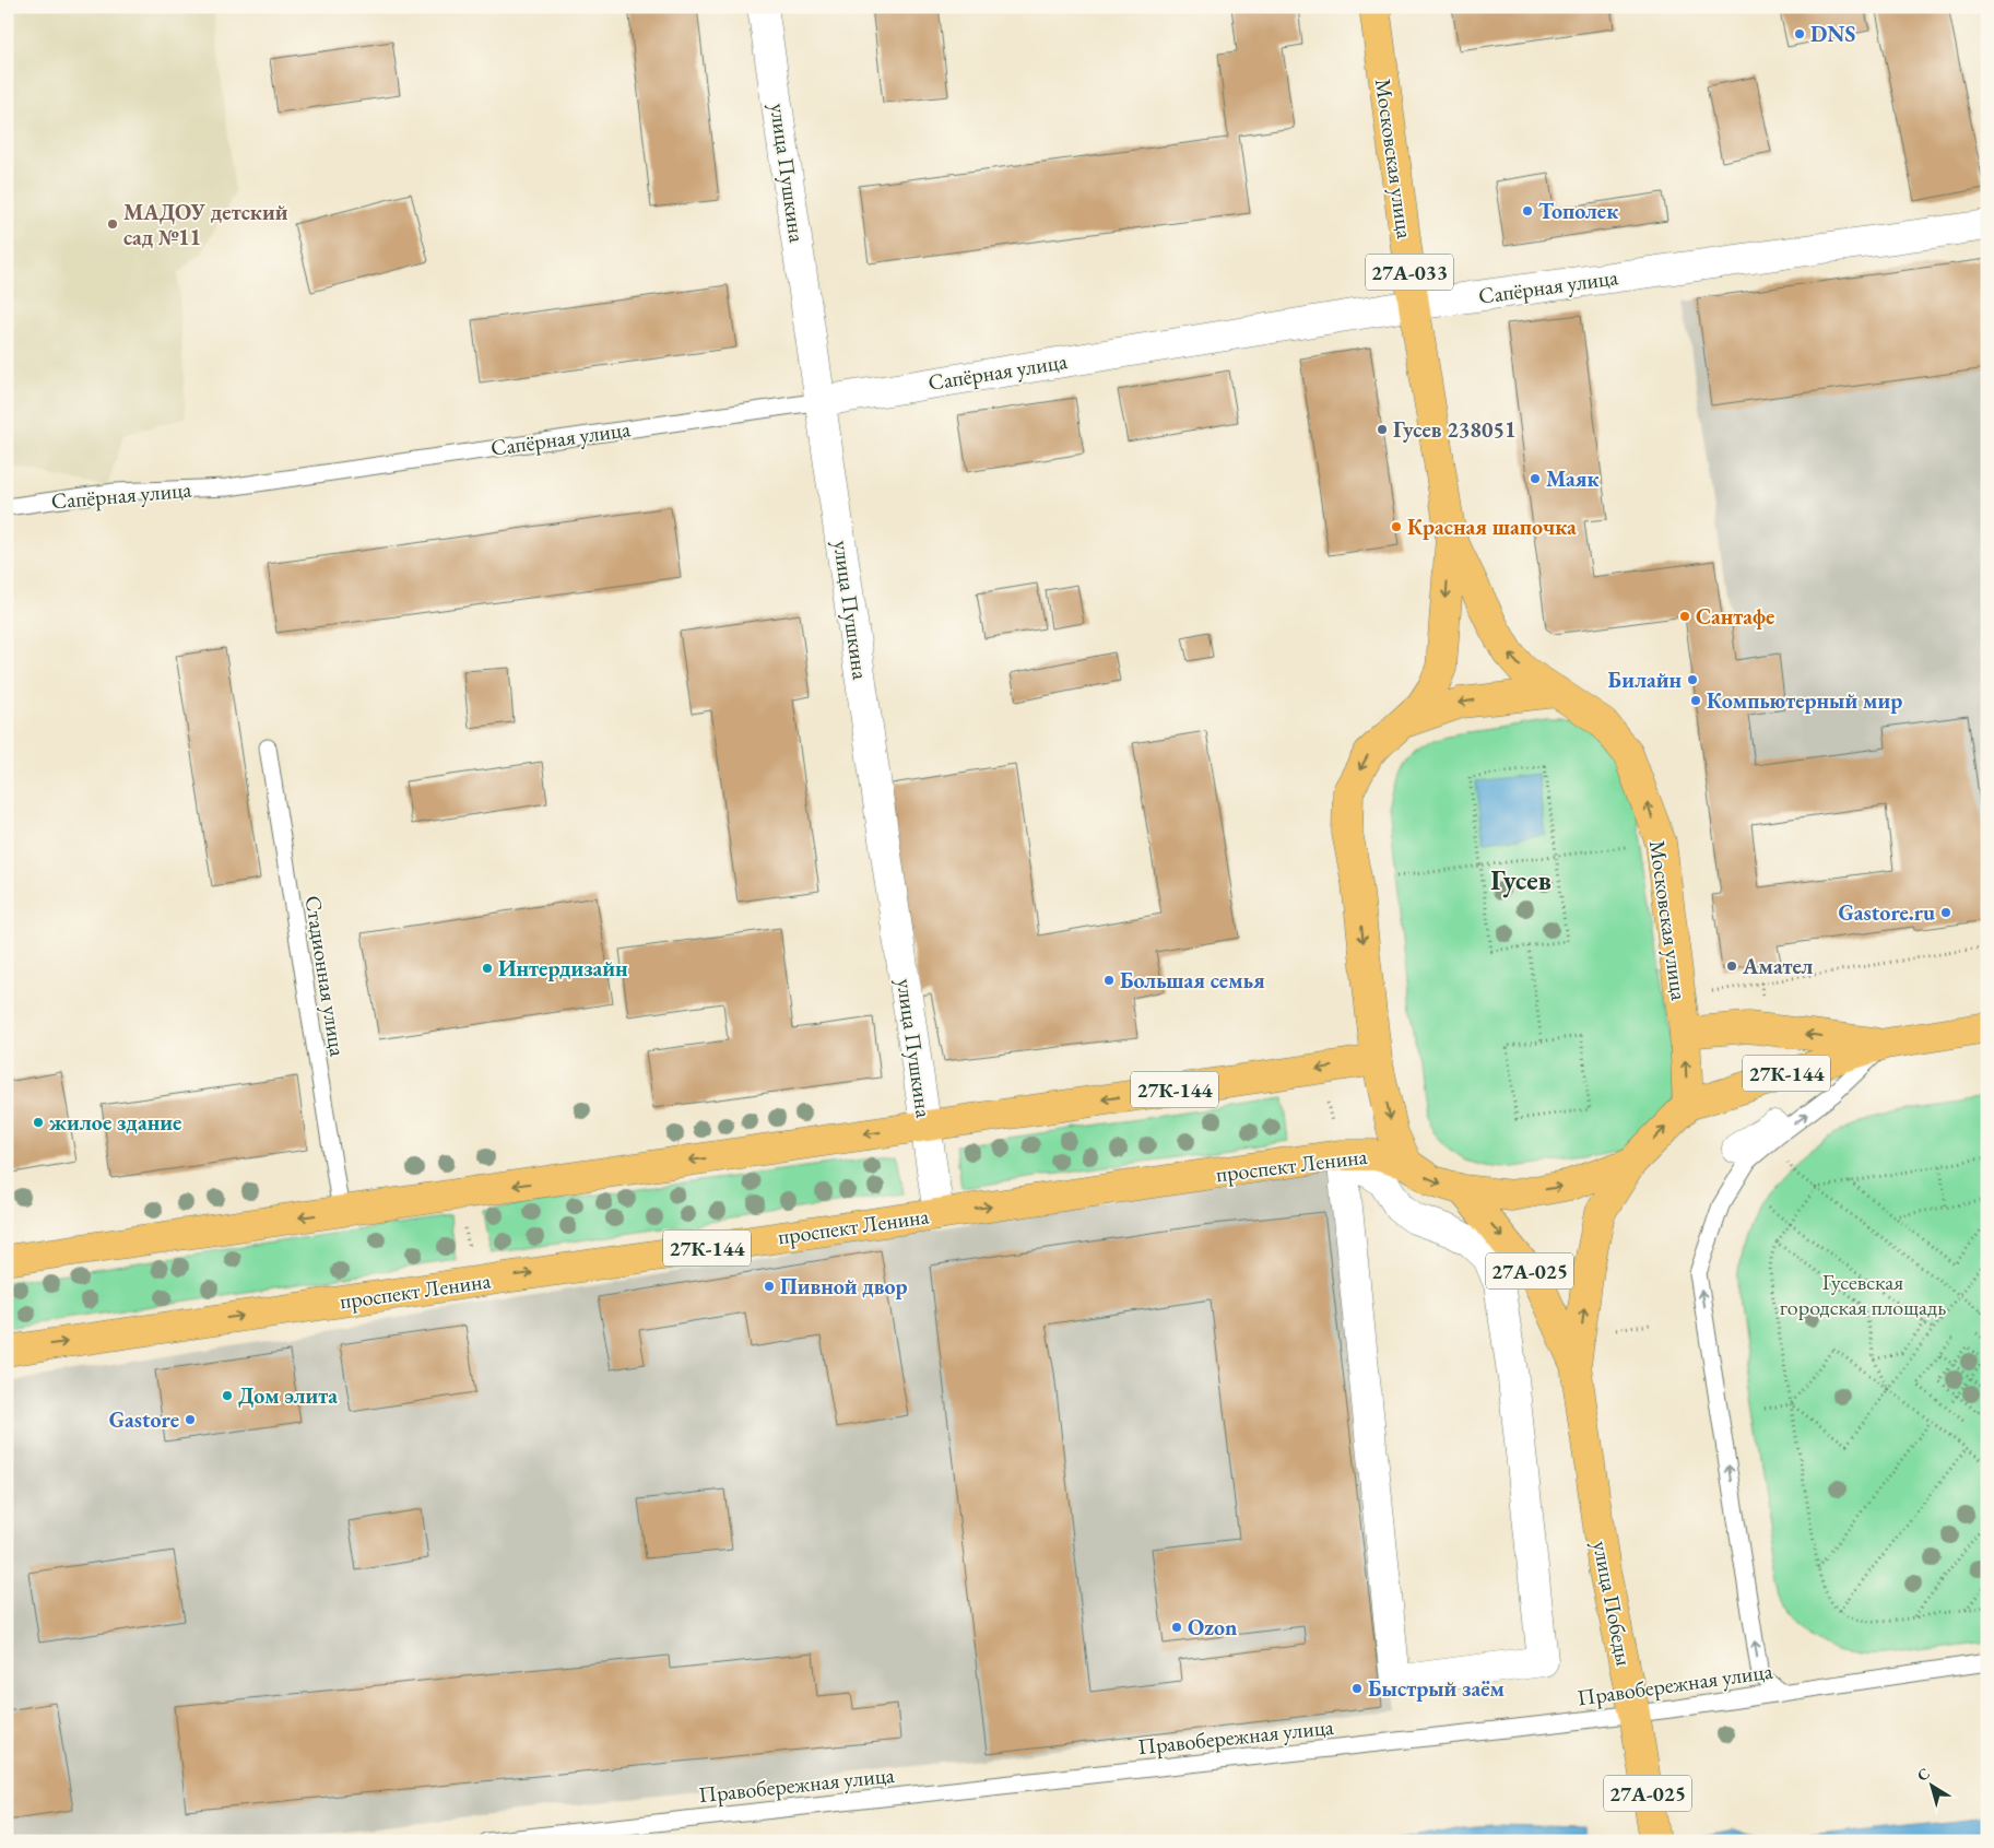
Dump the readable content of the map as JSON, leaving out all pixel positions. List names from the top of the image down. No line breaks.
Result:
{"streets":{"main road":["Московская улица","27А-033","27К-144","проспект Ленина","27А-025","улица Победы"],"street":["улица Пушкина","Сапёрная улица"],"lane":["Стадионная улица","Правобережная улица"]},"crossings":[["Московская улица","Сапёрная улица"],["Московская улица","27К-144"],["Московская улица","проспект Ленина"],["улица Пушкина","Сапёрная улица"],["улица Пушкина","27К-144"],["улица Пушкина","проспект Ленина"],["Стадионная улица","27К-144"],["27А-025","улица Победы"],["улица Победы","Правобережная улица"]],"districts":["Гусев"],"parks":["Гусевская городская площадь"],"places":["DNS","Тополек","МАДОУ детский сад №11","Гусев 238051","Маяк","Красная шапочка","Сантафе","Билайн","Компьютерный мир","Gastore.ru","Амател","Интердизайн","Большая семья","жилое здание","Пивной двор","Дом элита","Gastore","Ozon","Быстрый заём"],"north":"top left"}
